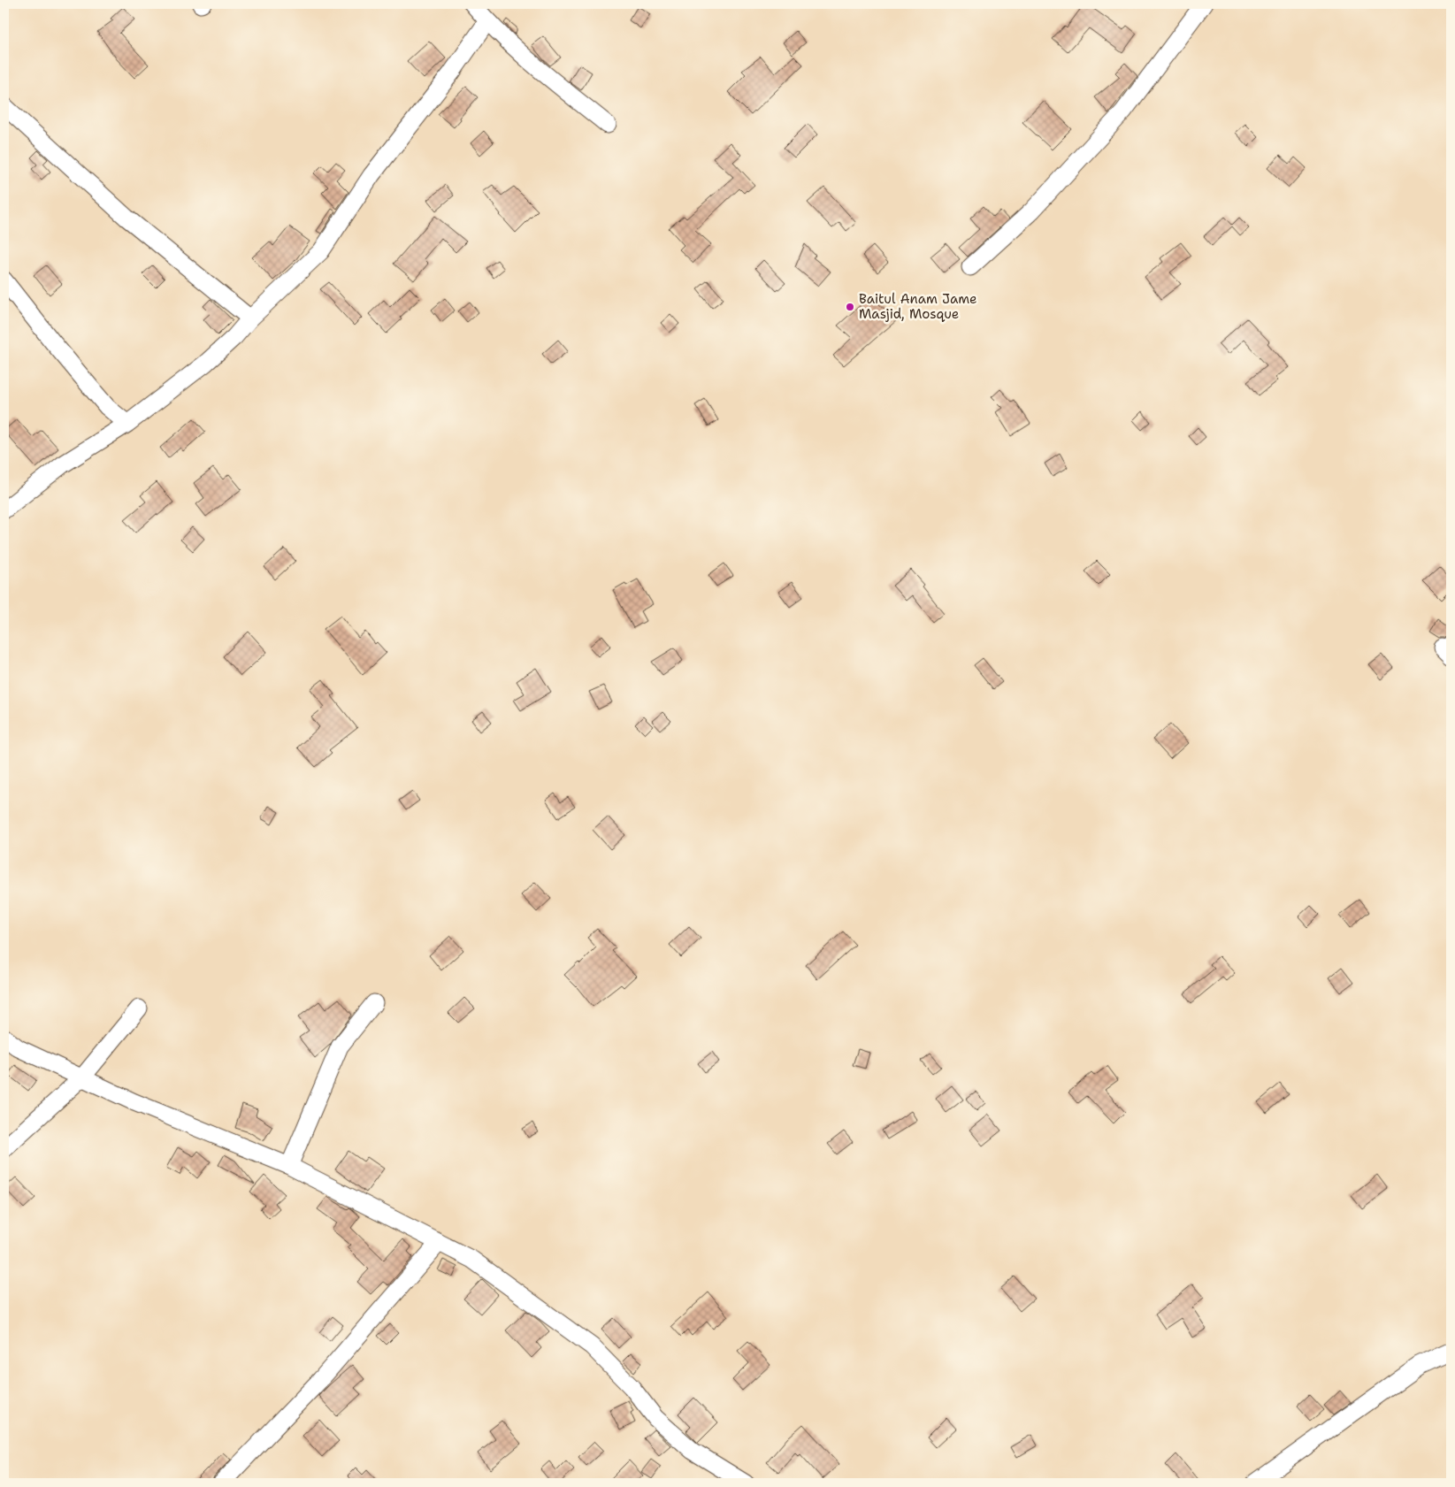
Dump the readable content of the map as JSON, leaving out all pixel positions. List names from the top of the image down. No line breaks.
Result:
{"places":["Baitul Anam Jame Masjid, Mosque"]}
